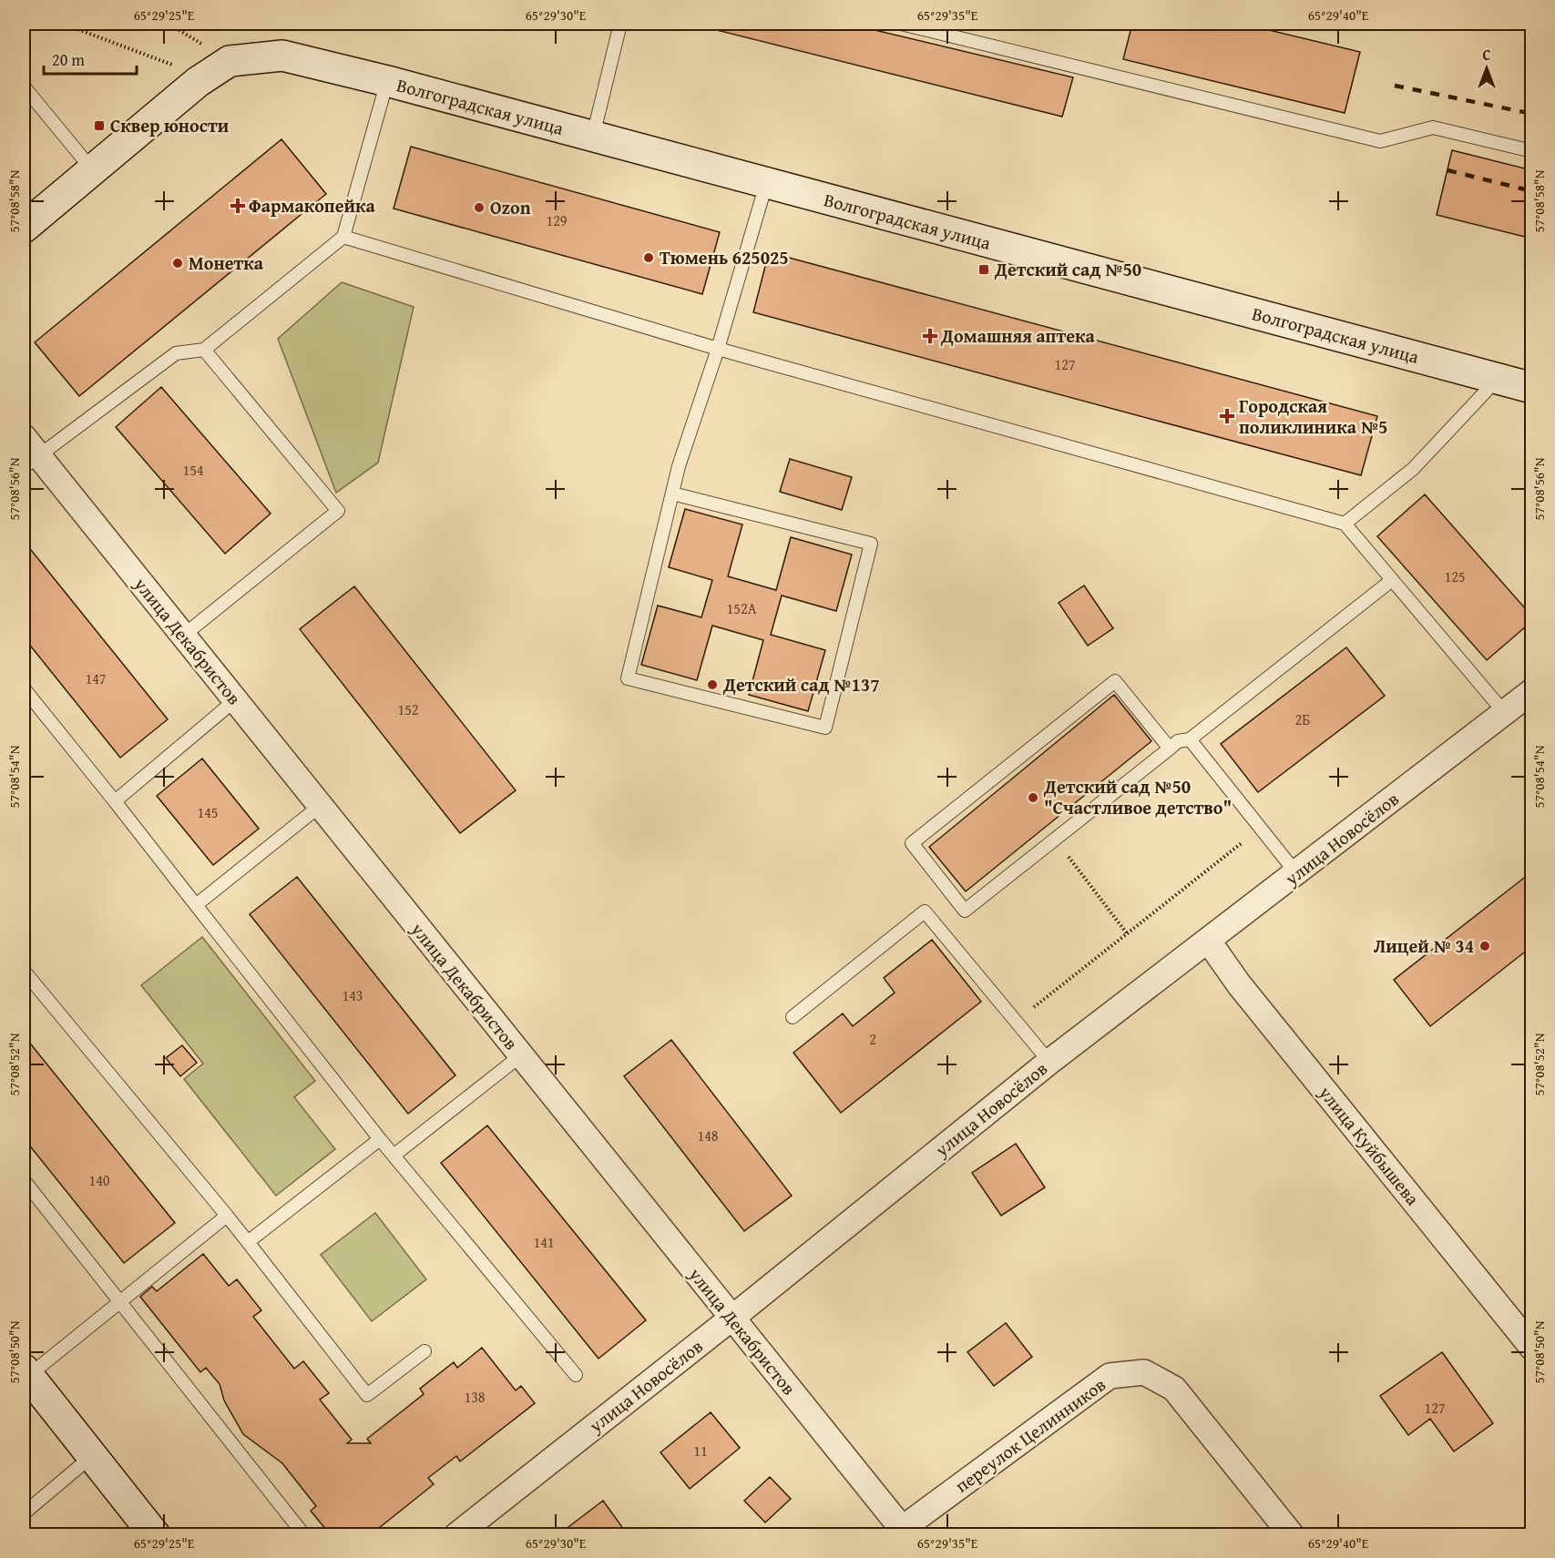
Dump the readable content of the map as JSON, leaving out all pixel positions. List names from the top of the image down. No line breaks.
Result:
{"streets":{"street":["Волгоградская улица","улица Декабристов","улица Новосёлов","улица Куйбышева","переулок Целинников"]},"crossings":[["улица Декабристов","улица Новосёлов"],["улица Декабристов","переулок Целинников"],["улица Новосёлов","улица Куйбышева"]],"places":{"transit":["Сквер юности","Детский сад №50"],"health":["Фармакопейка","Домашняя аптека","Городская поликлиника №5"],"other":["Ozon","Тюмень 625025","Монетка","Детский сад №137","Детский сад №50 \"Счастливое детство\"","Лицей № 34"]},"house_numbers":["129","127","154","125","152А","147","152","2Б","145","143","2","148","140","141","138","127","11"],"scale_bar":"20 m","north":"top","coordinates":["65°29'25\"E","65°29'30\"E","65°29'35\"E","65°29'40\"E","57°08'58\"N","57°08'56\"N","57°08'54\"N","57°08'52\"N","57°08'50\"N"]}
